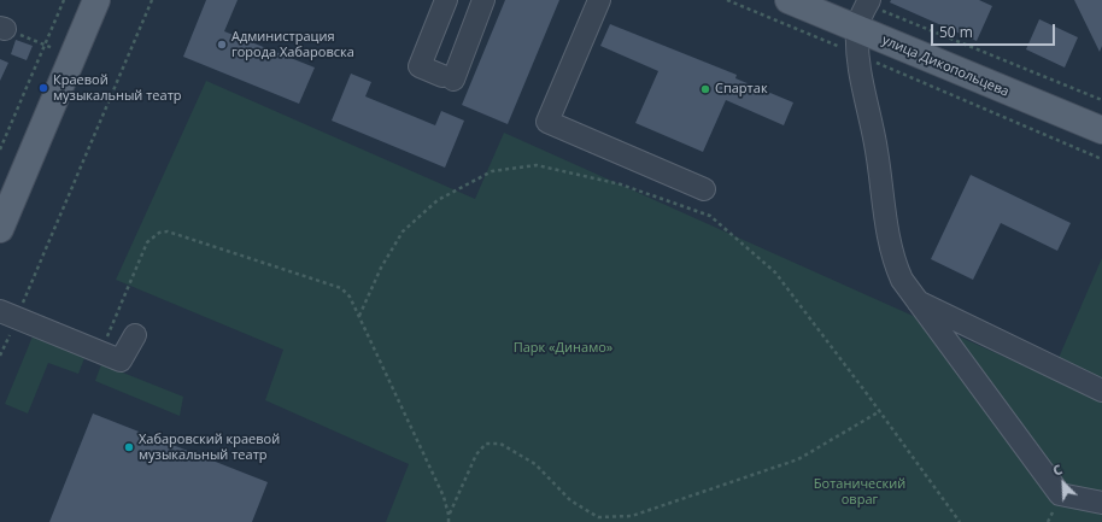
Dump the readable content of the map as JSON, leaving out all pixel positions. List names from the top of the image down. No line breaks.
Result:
{"streets":{"main road":["улица Дикопольцева"]},"parks":["Парк «Динамо»","Ботанический овраг"],"places":["Администрация города Хабаровска","Краевой музыкальный театр","Спартак","Хабаровский краевой музыкальный театр"],"scale_bar":"50 m","north":"top left"}
